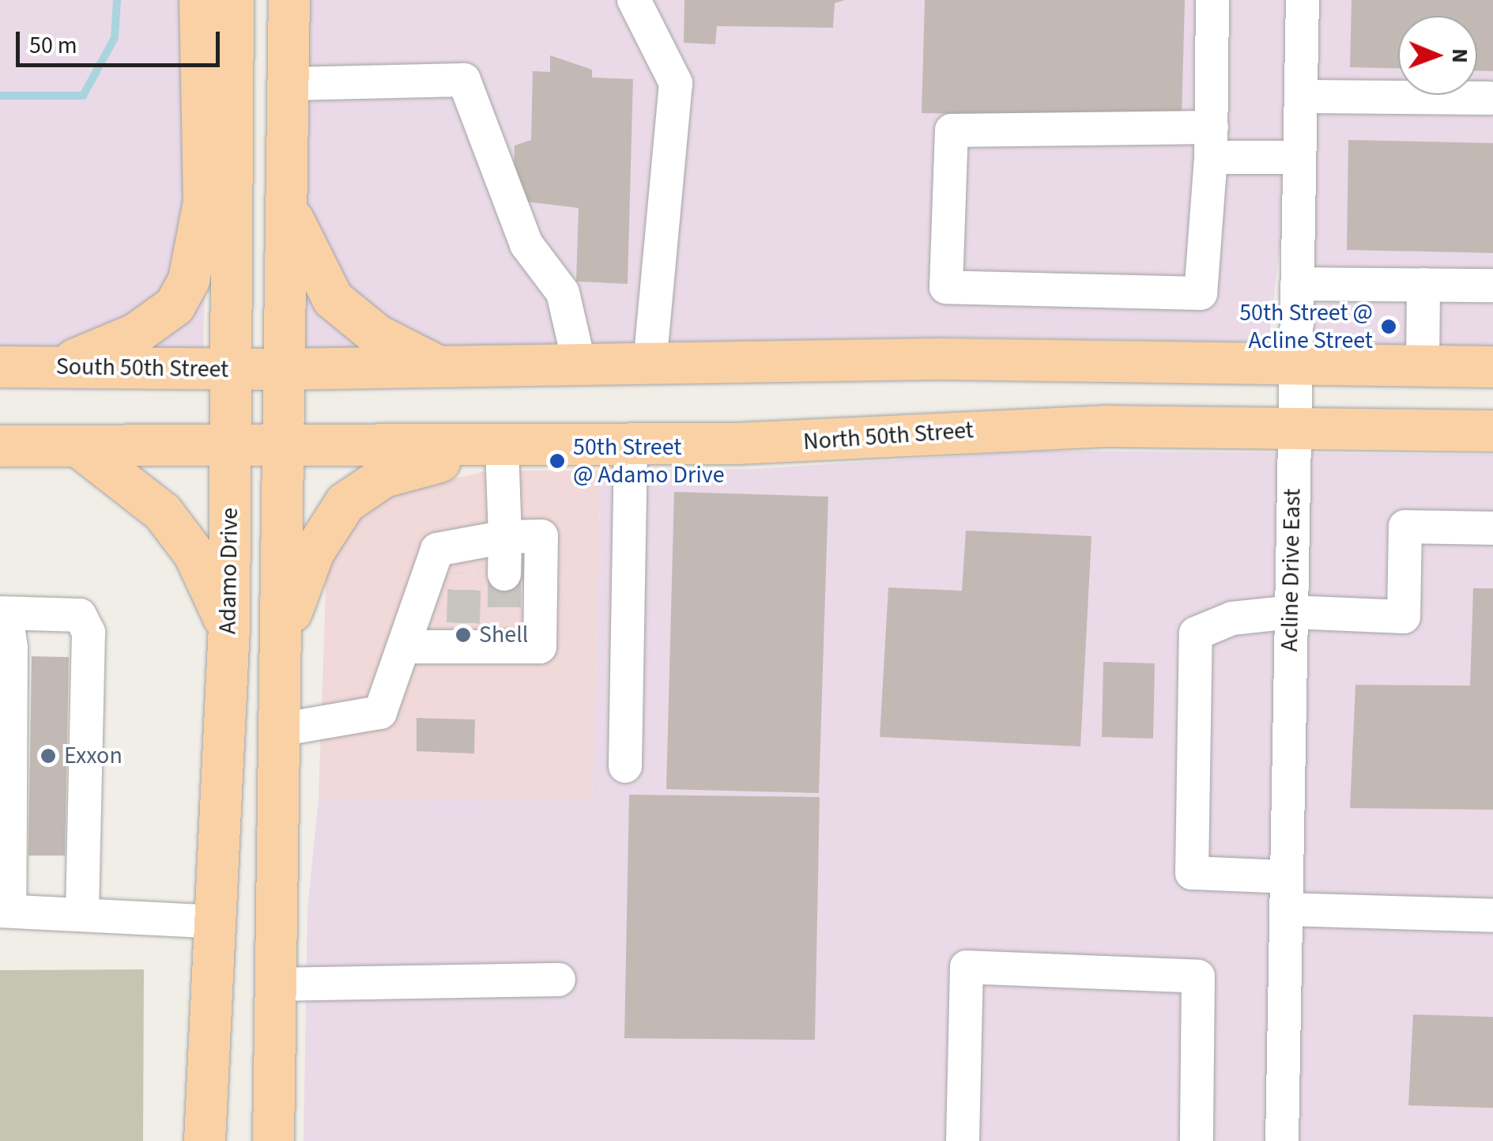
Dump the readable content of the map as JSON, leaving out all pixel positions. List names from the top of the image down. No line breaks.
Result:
{"streets":{"main road":["South 50th Street","North 50th Street","Adamo Drive"],"street":["Acline Drive East"]},"crossings":[["South 50th Street","Adamo Drive"],["North 50th Street","Acline Drive East"]],"places":["50th Street @ Acline Street","50th Street @ Adamo Drive","Shell","Exxon"],"scale_bar":"50 m","north":"right"}
